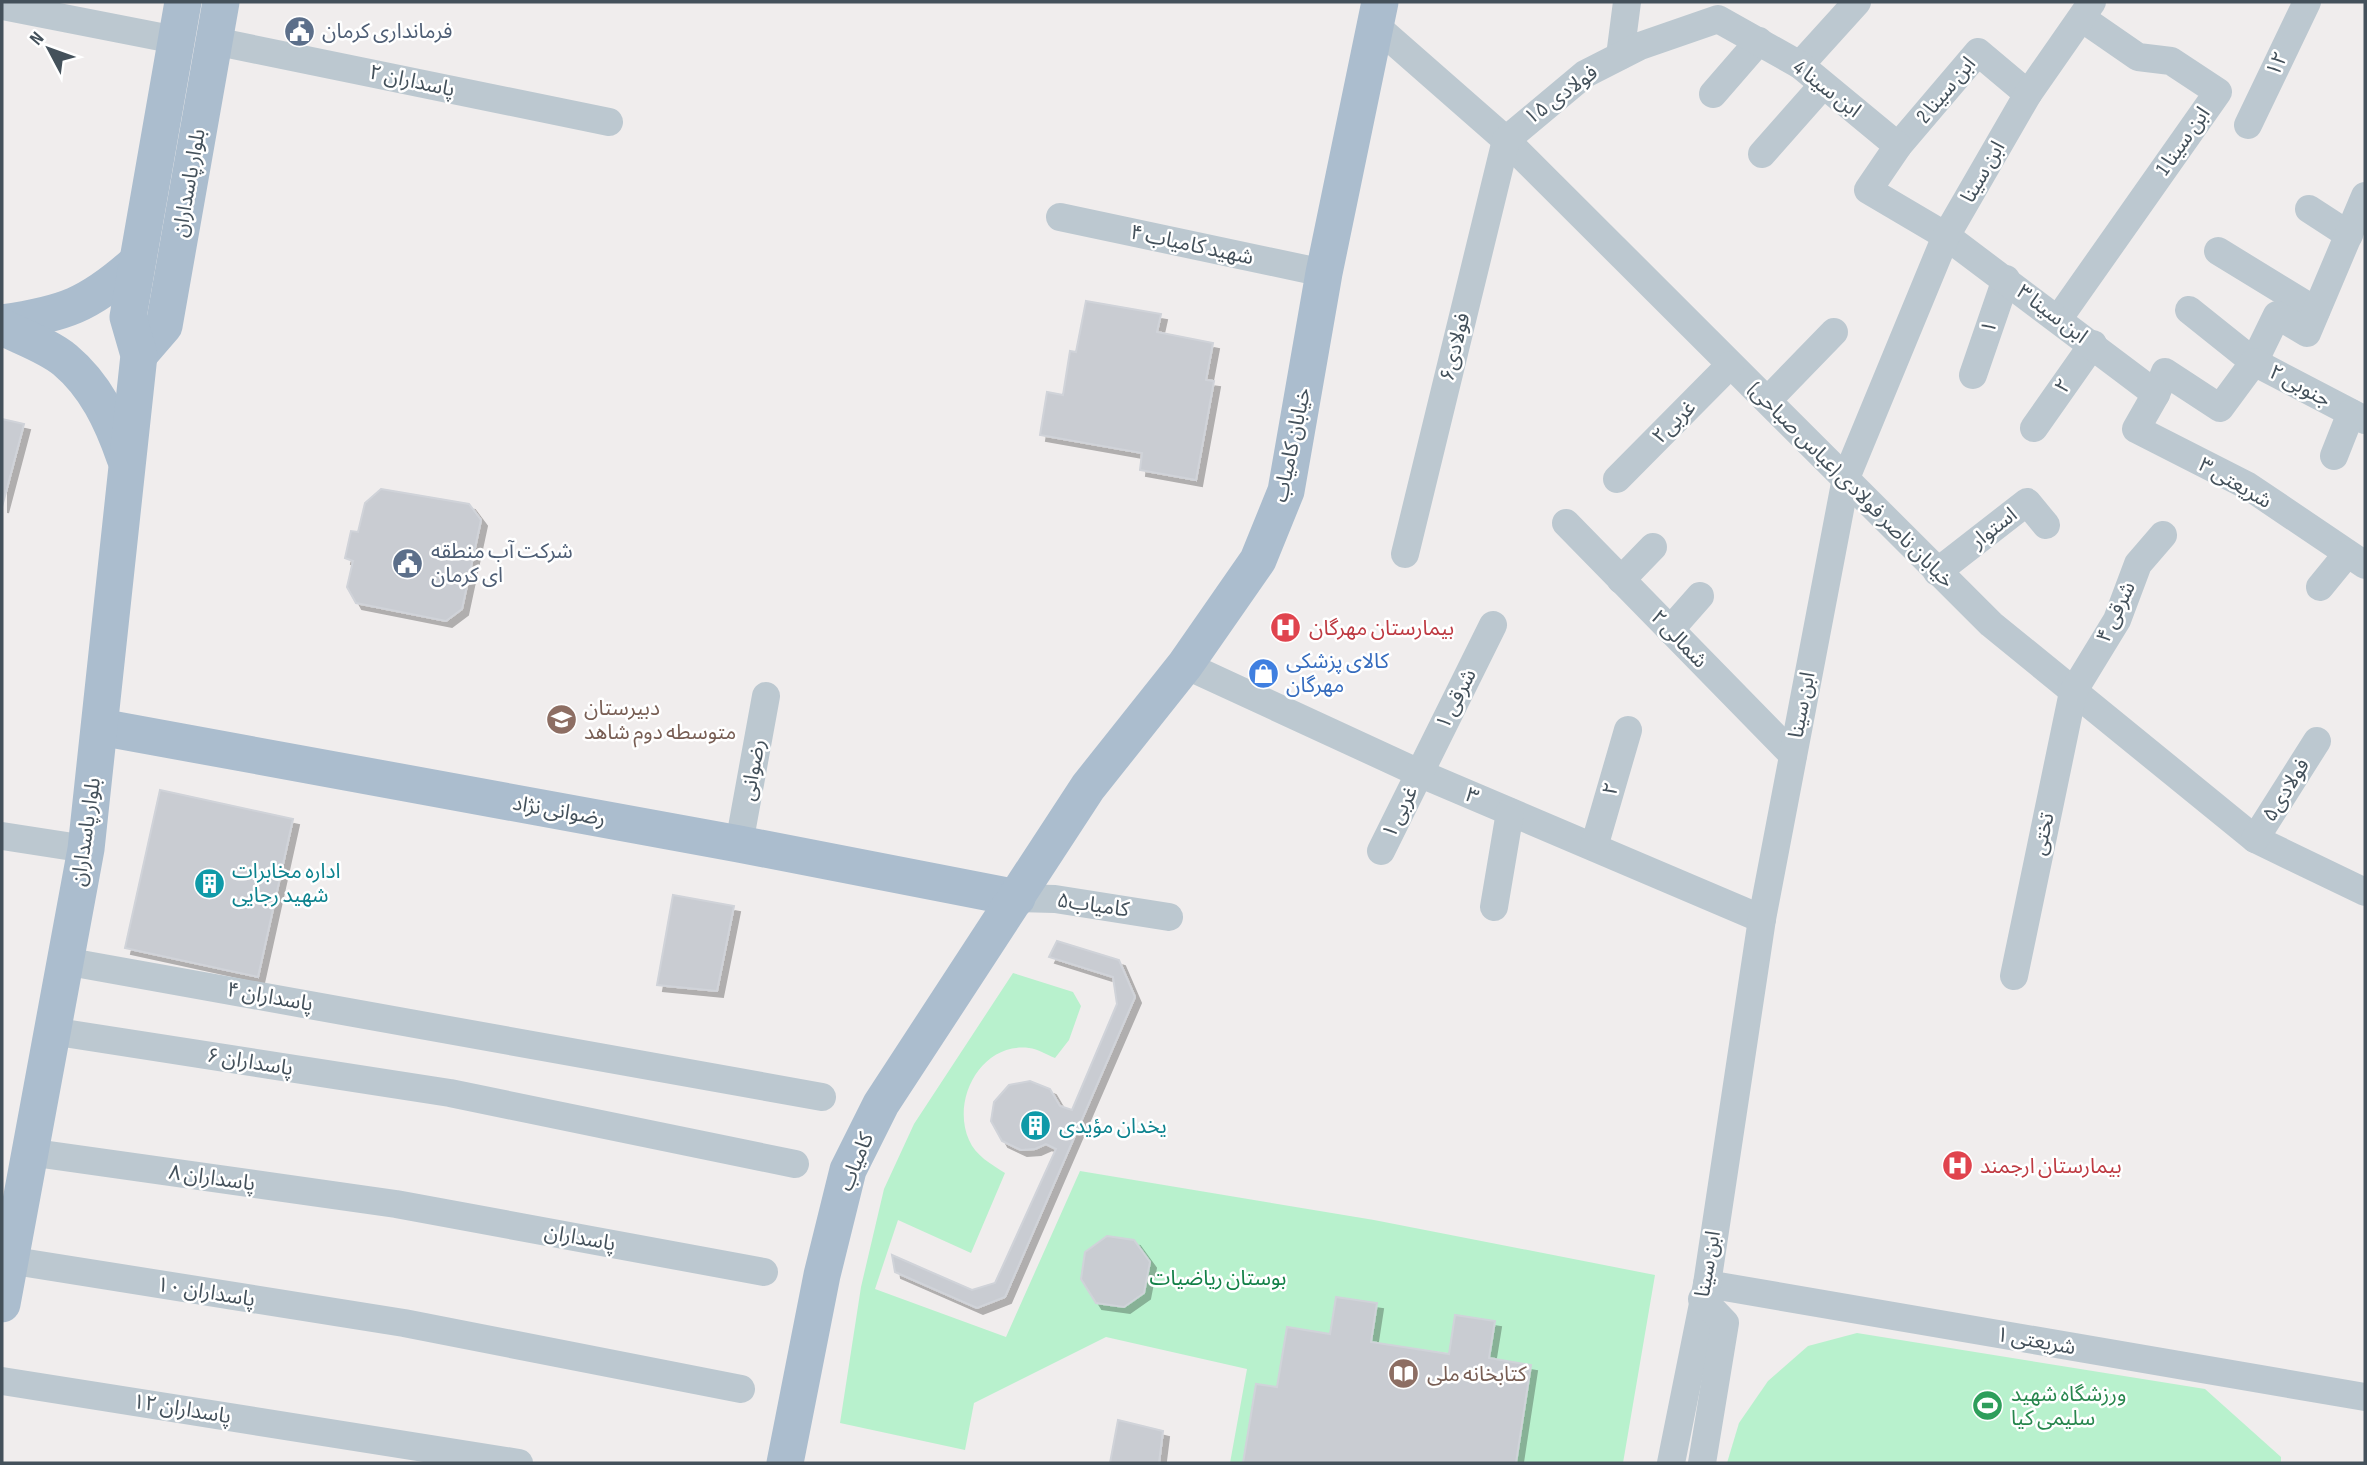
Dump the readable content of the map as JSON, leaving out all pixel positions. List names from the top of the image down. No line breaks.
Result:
{"streets":{"main road":["بلوار پاسداران","خیابان کامیاب","رضوانی نژاد","کامیاب"],"street":["۱۲","پاسداران ۲","ابن سینا 4","ابن سینا 2","فولادی ۱۵","ابن سینا 1","ابن سینا","شهید کامیاب ۴","ابن سینا ۳","۱","فولادی۶","۲","۲ جنوبی","غربی۲","شریعتی ۳","خیابان ناصر فولادی (عباس صباحی)","استوار","۴ شرقی","۲ شمالی","۱ شرقی","رضوانی","فولادی۵","۳","۱ غربی","تختی","کامیاب۵","پاسداران ۴","پاسداران ۶","پاسداران ۸","پاسداران","پاسداران ۱۰","شریعتی ۱","پاسداران ۱۲"]},"crossings":[["پاسداران ۲","بلوار پاسداران"],["ابن سینا 4","ابن سینا 2"],["ابن سینا 4","فولادی ۱۵"],["ابن سینا 2","ابن سینا"],["فولادی ۱۵","فولادی۶"],["فولادی ۱۵","خیابان ناصر فولادی (عباس صباحی)"],["ابن سینا 1","ابن سینا"],["ابن سینا 1","ابن سینا ۳"],["ابن سینا","ابن سینا ۳"],["ابن سینا","خیابان ناصر فولادی (عباس صباحی)"],["ابن سینا","۲ شمالی"],["ابن سینا","۳"],["ابن سینا","شریعتی ۱"],["بلوار پاسداران","رضوانی نژاد"],["بلوار پاسداران","پاسداران ۴"],["بلوار پاسداران","پاسداران ۶"],["بلوار پاسداران","پاسداران ۸"],["بلوار پاسداران","پاسداران ۱۰"],["شهید کامیاب ۴","خیابان کامیاب"],["ابن سینا ۳","۱"],["ابن سینا ۳","۲"],["ابن سینا ۳","۲ جنوبی"],["ابن سینا ۳","شریعتی ۳"],["فولادی۶","خیابان ناصر فولادی (عباس صباحی)"],["۲","۳"],["۲ جنوبی","شریعتی ۳"],["غربی۲","خیابان ناصر فولادی (عباس صباحی)"],["خیابان کامیاب","خیابان ناصر فولادی (عباس صباحی)"],["خیابان کامیاب","۳"],["خیابان کامیاب","رضوانی نژاد"],["خیابان کامیاب","کامیاب۵"],["خیابان کامیاب","کامیاب"],["خیابان ناصر فولادی (عباس صباحی)","استوار"],["خیابان ناصر فولادی (عباس صباحی)","۴ شرقی"],["خیابان ناصر فولادی (عباس صباحی)","فولادی۵"],["خیابان ناصر فولادی (عباس صباحی)","تختی"],["۴ شرقی","تختی"],["۱ شرقی","۳"],["۱ شرقی","۱ غربی"],["رضوانی","رضوانی نژاد"],["۳","۱ غربی"],["رضوانی نژاد","کامیاب۵"],["رضوانی نژاد","کامیاب"],["کامیاب۵","کامیاب"],["پاسداران ۸","پاسداران"]],"parks":["بوستان ریاضیات"],"places":{"public building":["فرمانداری کرمان","شرکت آب منطقه ای کرمان"],"hospital":["بیمارستان مهرگان","بیمارستان ارجمند"],"shop":["کالای پزشکی مهرگان"],"school or university":["دبیرستان متوسطه دوم شاهد"],"building":["اداره مخابرات شهید رجایی","یخدان مؤیدی"],"library":["کتابخانه ملی"],"sports":["ورزشگاه شهید سلیمی کیا"]},"north":"top left"}
